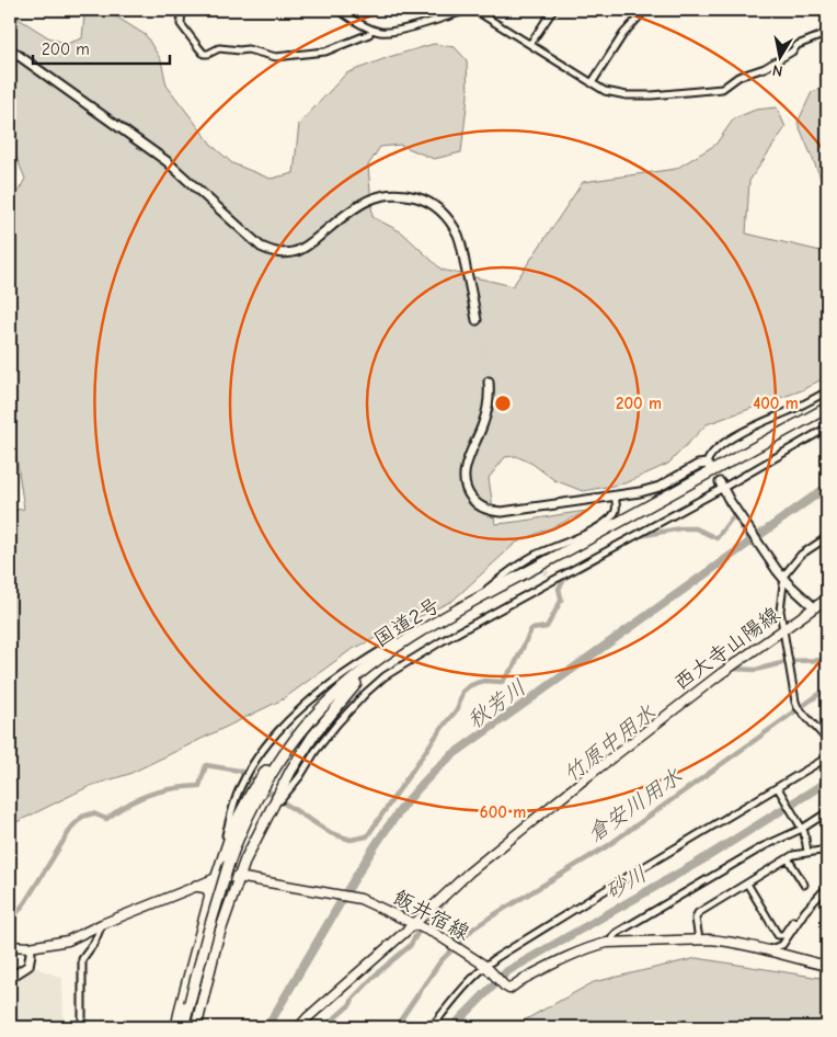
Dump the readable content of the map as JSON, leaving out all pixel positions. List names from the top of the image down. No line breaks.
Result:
{"streets":{"highway":["国道2号"],"main road":["西大寺山陽線","飯井宿線"]},"crossings":[["西大寺山陽線","飯井宿線"]],"water":["秋芳川","竹原中用水","倉安川用水","砂川"],"scale_bar":"200 m","north":"bottom","rings":["200 m","400 m","600 m"]}
